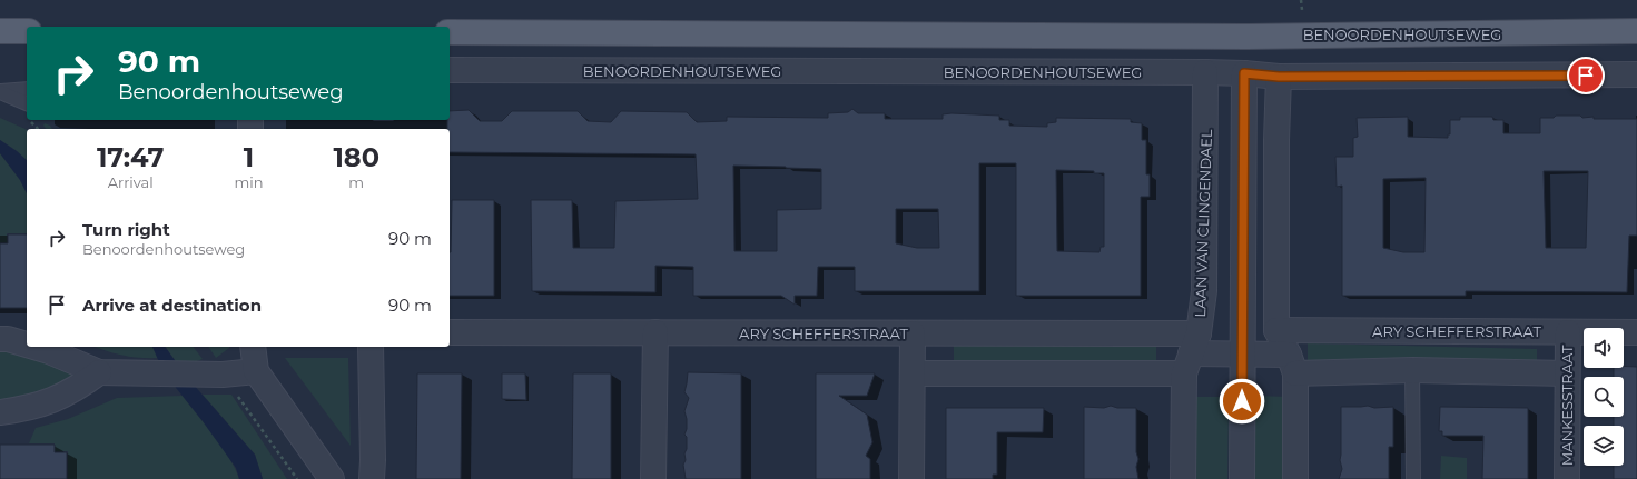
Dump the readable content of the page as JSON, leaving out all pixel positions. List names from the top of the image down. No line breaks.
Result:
{"streets":{"main road":["BENOORDENHOUTSEWEG"],"street":["LAAN VAN CLINGENDAEL","ARY SCHEFFERSTRAAT","MANKESSTRAAT"]},"crossings":[["BENOORDENHOUTSEWEG","LAAN VAN CLINGENDAEL"],["LAAN VAN CLINGENDAEL","ARY SCHEFFERSTRAAT"],["ARY SCHEFFERSTRAAT","MANKESSTRAAT"]],"page":{"turn":["90 m","Benoordenhoutseweg"],"eta":["17:47","Arrival","1","min","180","m"],"list":[{"name":"Turn right","note":"Benoordenhoutseweg","value":"90 m"},{"name":"Arrive at destination","value":"90 m"}]}}
